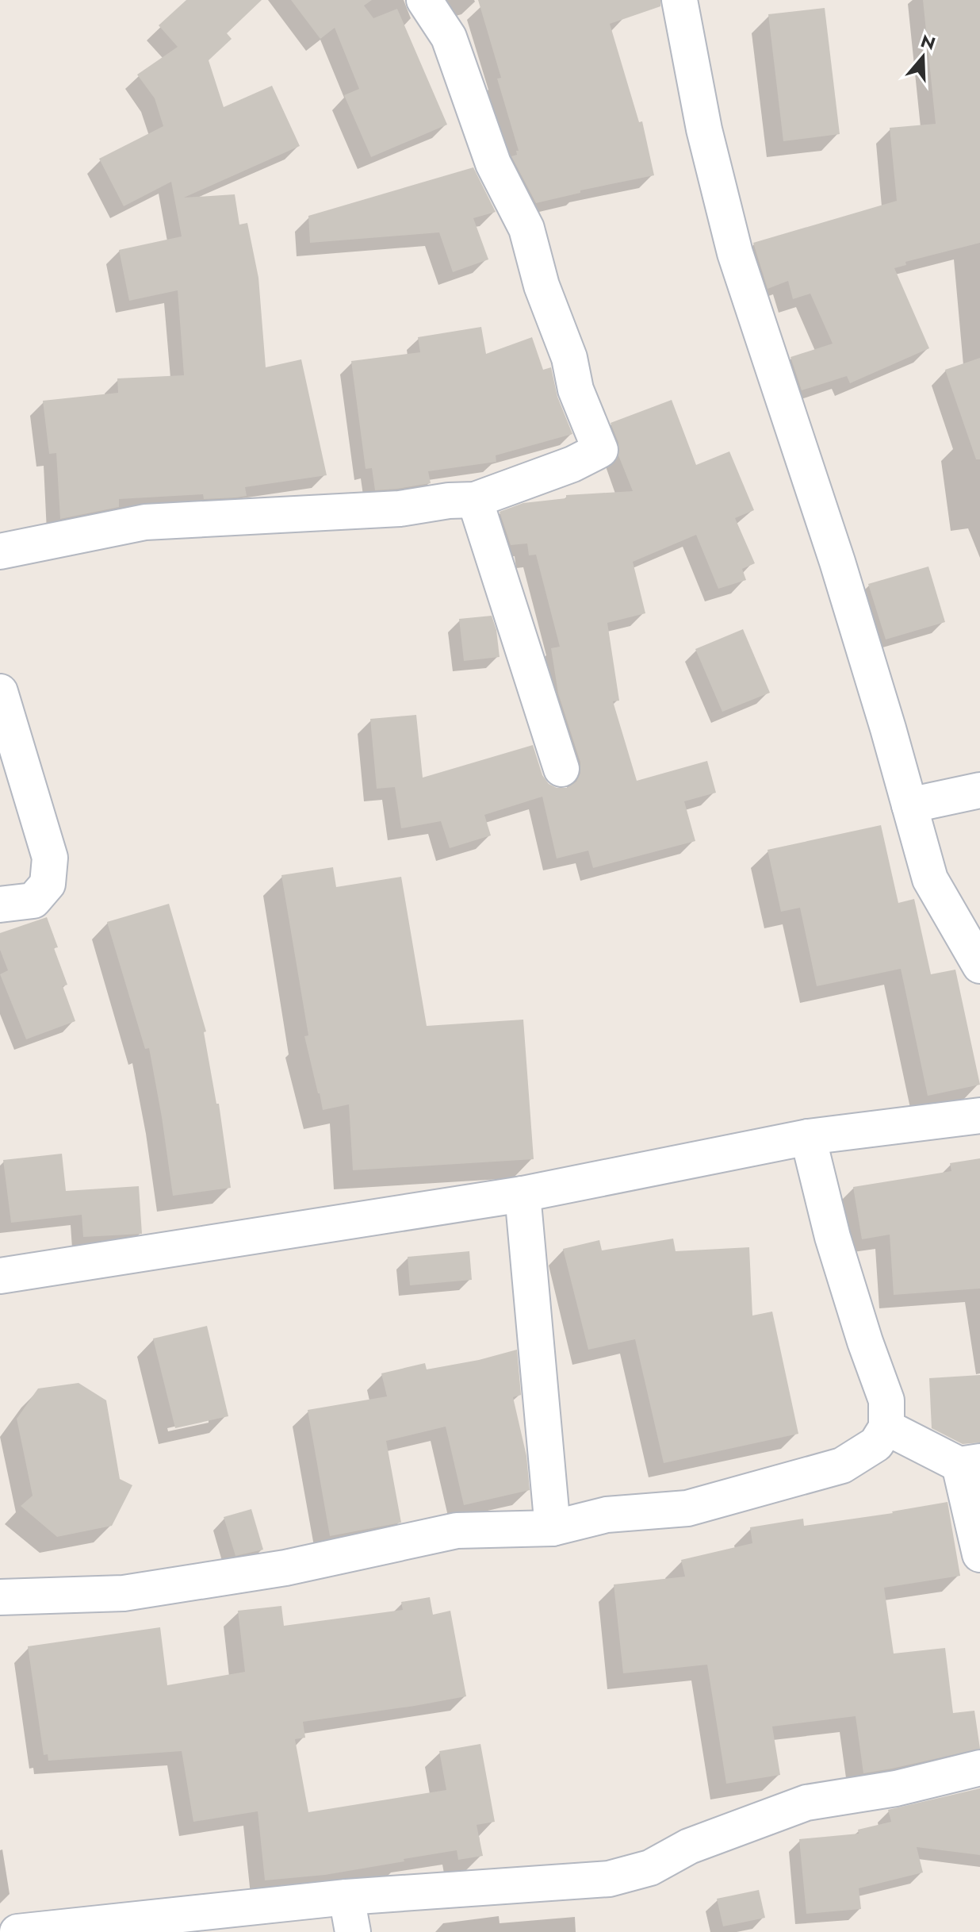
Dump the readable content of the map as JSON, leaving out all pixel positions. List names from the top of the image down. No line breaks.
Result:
{"north":"top"}
